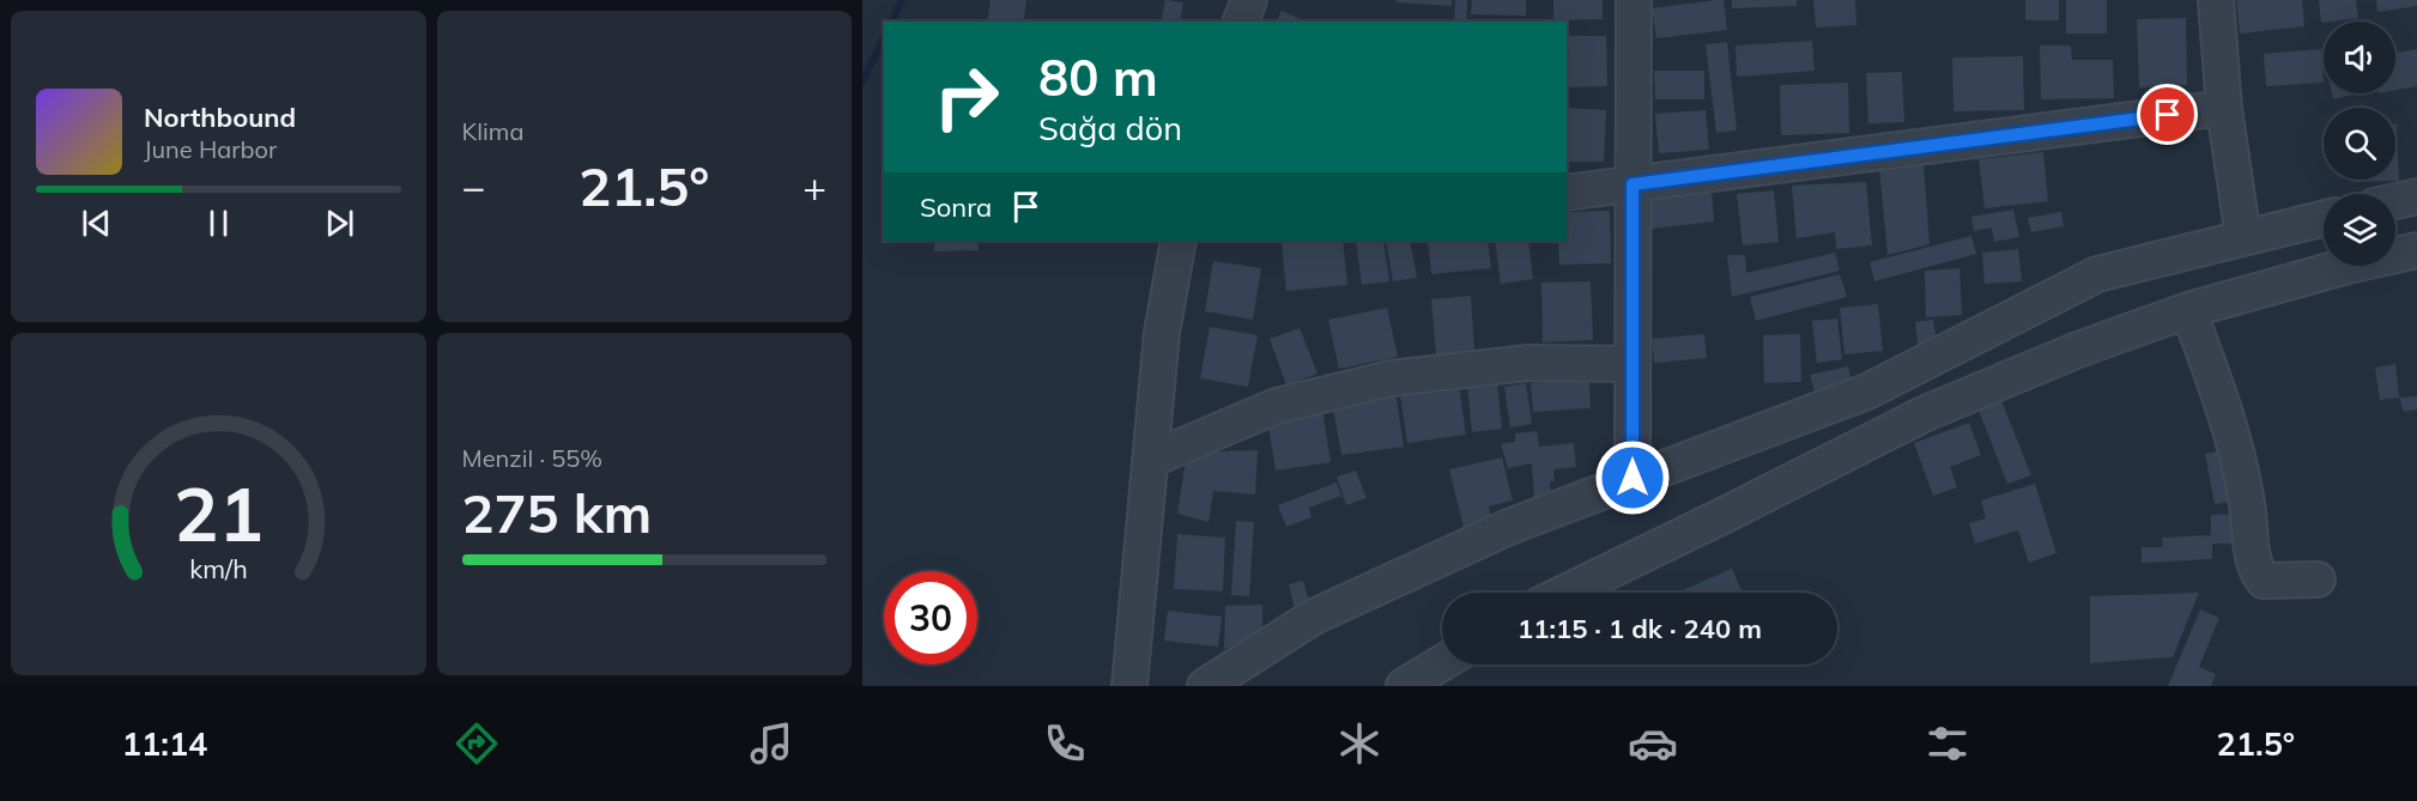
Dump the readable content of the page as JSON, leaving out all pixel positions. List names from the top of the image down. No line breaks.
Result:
{"page":{"tile":["Klima",["Menzil · 55%","275 km"]],"turn":["80 m","Sağa dön"],"song":["Northbound","June Harbor"],"heat":["−","21.5°","+"],"then":"Sonra","limit":"30","trip":"11:15 · 1 dk · 240 m","tabs":["11:14","21.5°"],"gauge":["21","km/h"]}}
